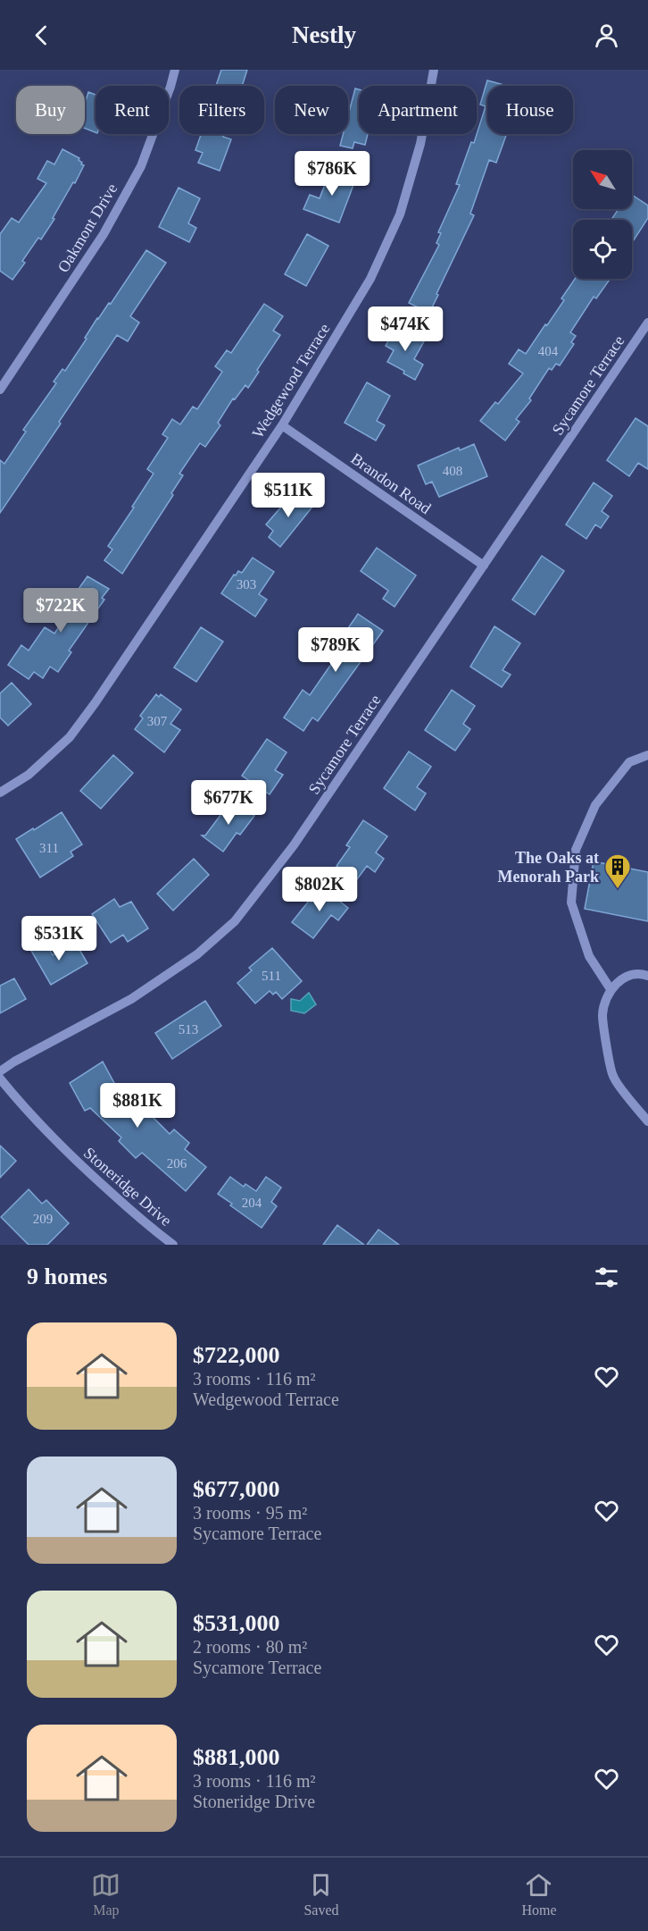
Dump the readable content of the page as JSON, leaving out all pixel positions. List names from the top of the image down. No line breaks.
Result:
{"streets":{"street":["Oakmont Drive","Wedgewood Terrace","Sycamore Terrace","Brandon Road","Stoneridge Drive"]},"crossings":[["Wedgewood Terrace","Brandon Road"],["Sycamore Terrace","Brandon Road"]],"places":{"building":["The Oaks at Menorah Park"]},"house_numbers":["404","408","303","307","311","511","513","206","204","209"],"north":"top left","page":{"header":"Nestly","chip":["Buy","Rent","Filters","New","Apartment","House"],"price":["$786K","$474K","$511K","$722K","$789K","$677K","$802K","$531K","$881K"],"heading":"9 homes","list":[{"name":"$722,000","note":"3 rooms · 116 m² · Wedgewood Terrace"},{"name":"$677,000","note":"3 rooms · 95 m² · Sycamore Terrace"},{"name":"$531,000","note":"2 rooms · 80 m² · Sycamore Terrace"},{"name":"$881,000","note":"3 rooms · 116 m² · Stoneridge Drive"}],"tabs":["Map","Saved","Home"]}}
